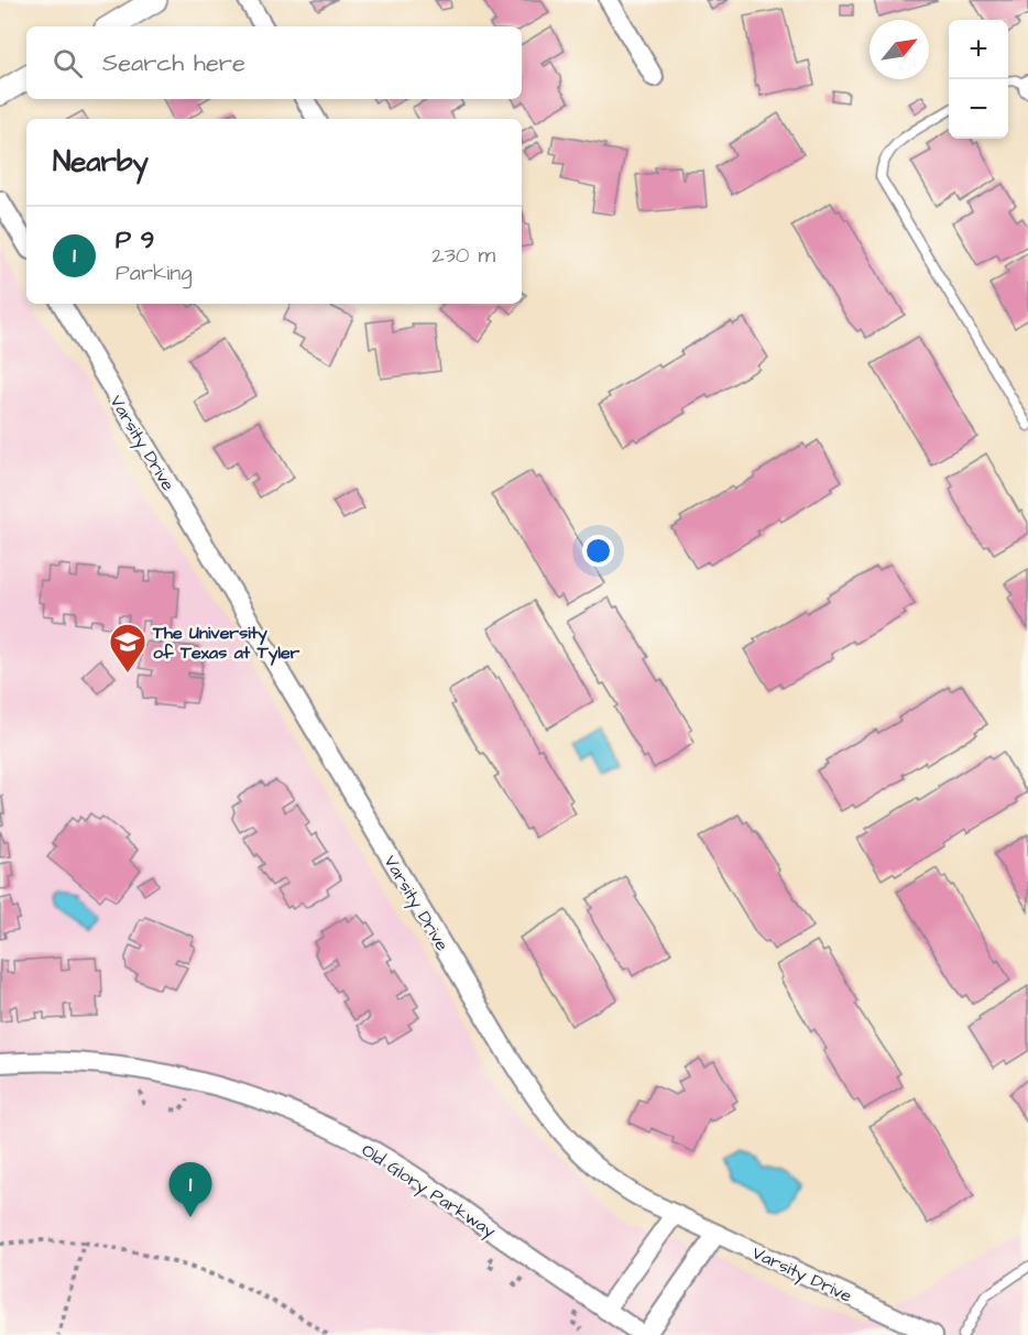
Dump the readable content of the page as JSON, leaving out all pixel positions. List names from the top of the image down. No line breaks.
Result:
{"streets":{"street":["Varsity Drive","Old Glory Parkway"]},"places":{"school or university":["The University of Texas at Tyler"]},"north":"top right","page":{"map_buttons":["+","−"],"search":"Search here","heading":"Nearby","list":[{"mark":"1","name":"P 9","note":"Parking","value":"230 m"}],"pins":"1"}}
